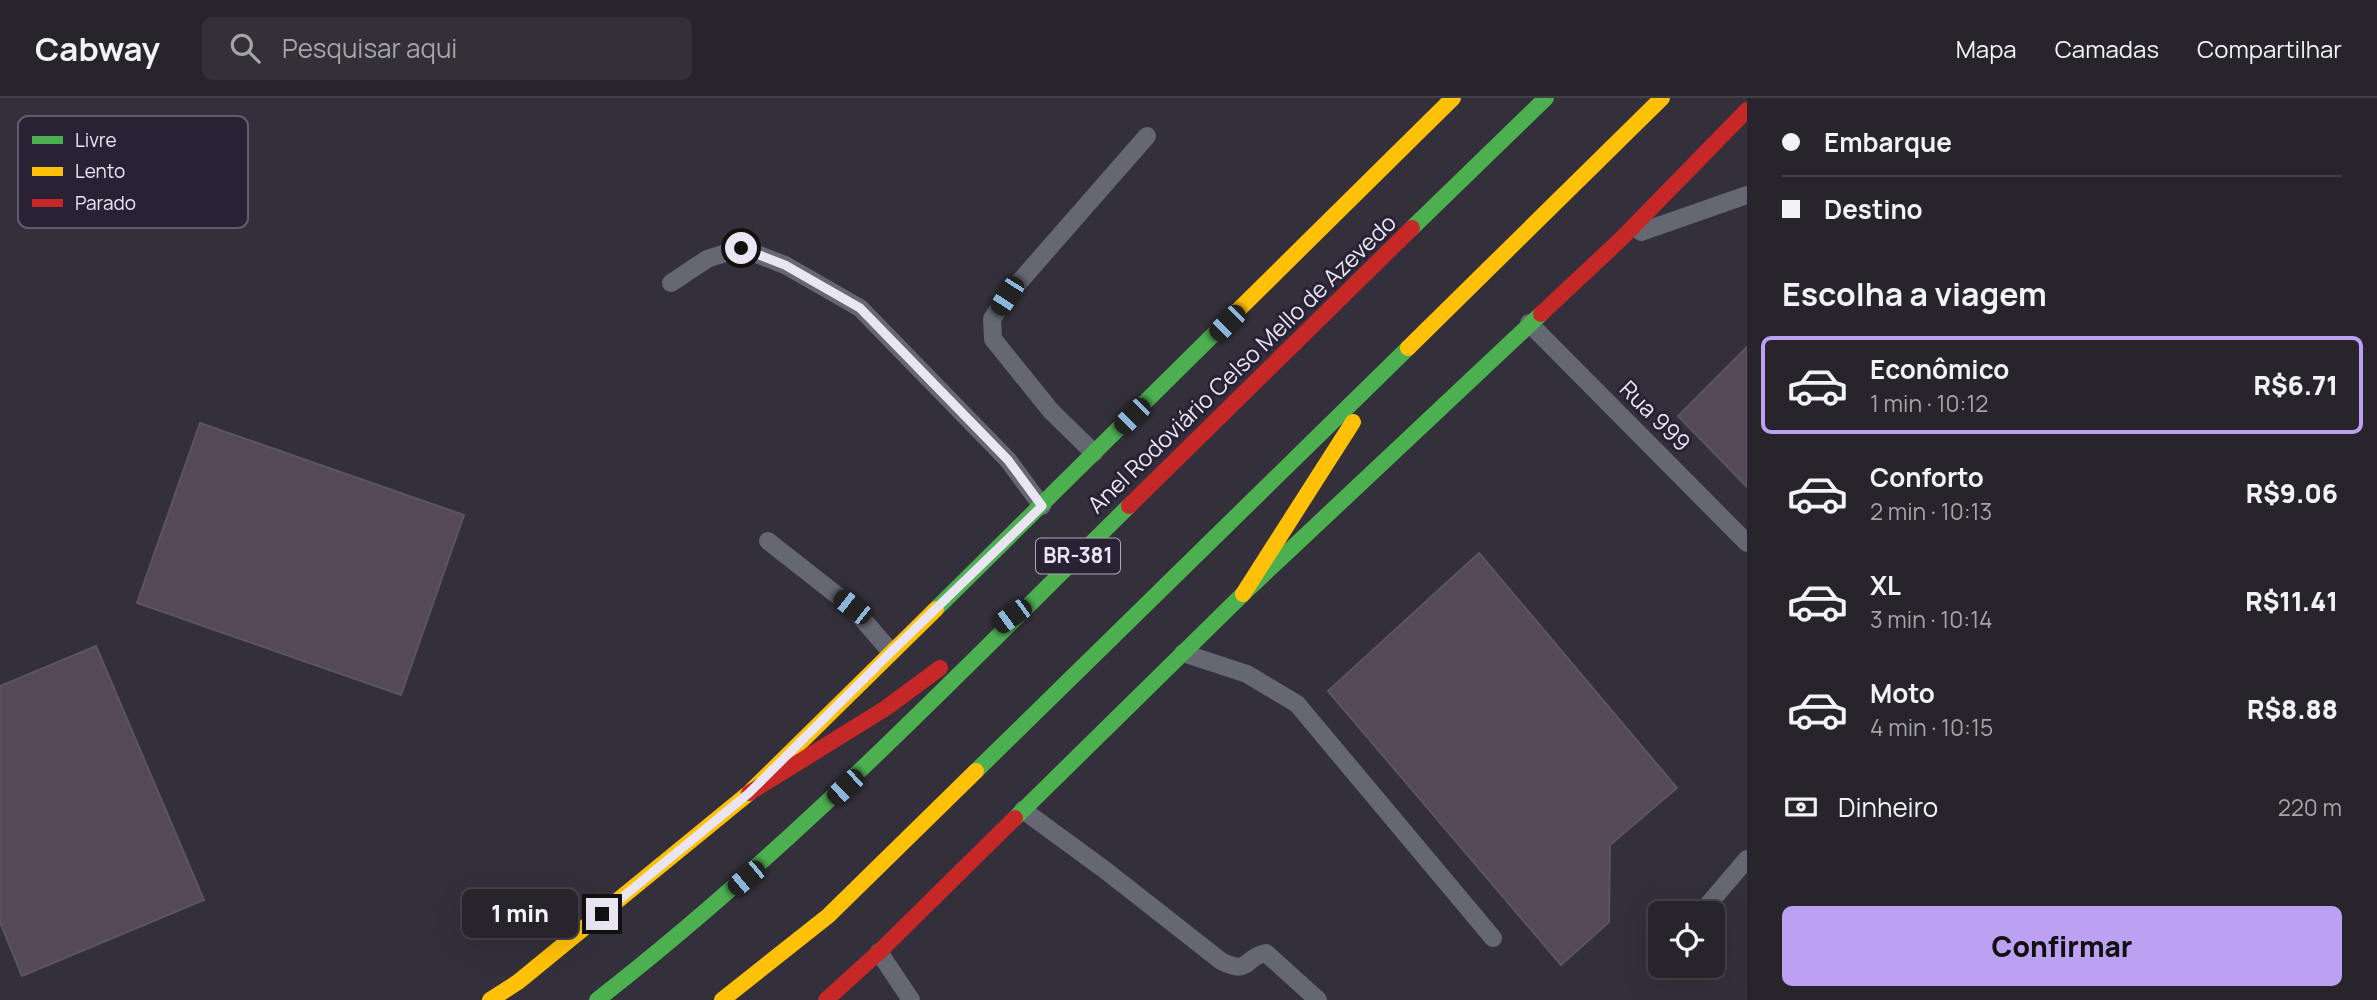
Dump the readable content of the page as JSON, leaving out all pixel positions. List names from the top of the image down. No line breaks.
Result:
{"streets":{"main road":["Anel Rodoviário Celso Mello de Azevedo","BR-381"],"lane":["Rua 999"]},"legend":["Livre","Lento","Parado"],"page":{"header":"Cabway","search":"Pesquisar aqui","nav":["Mapa","Camadas","Compartilhar"],"banner":["Embarque","Destino"],"heading":"Escolha a viagem","list":[{"name":"Econômico","note":"1 min · 10:12","value":"R$6.71"},{"name":"Conforto","note":"2 min · 10:13","value":"R$9.06"},{"name":"XL","note":"3 min · 10:14","value":"R$11.41"},{"name":"Moto","note":"4 min · 10:15","value":"R$8.88"}],"pay":["Dinheiro","220 m"],"bubble":"1 min","buttons":"Confirmar"}}
